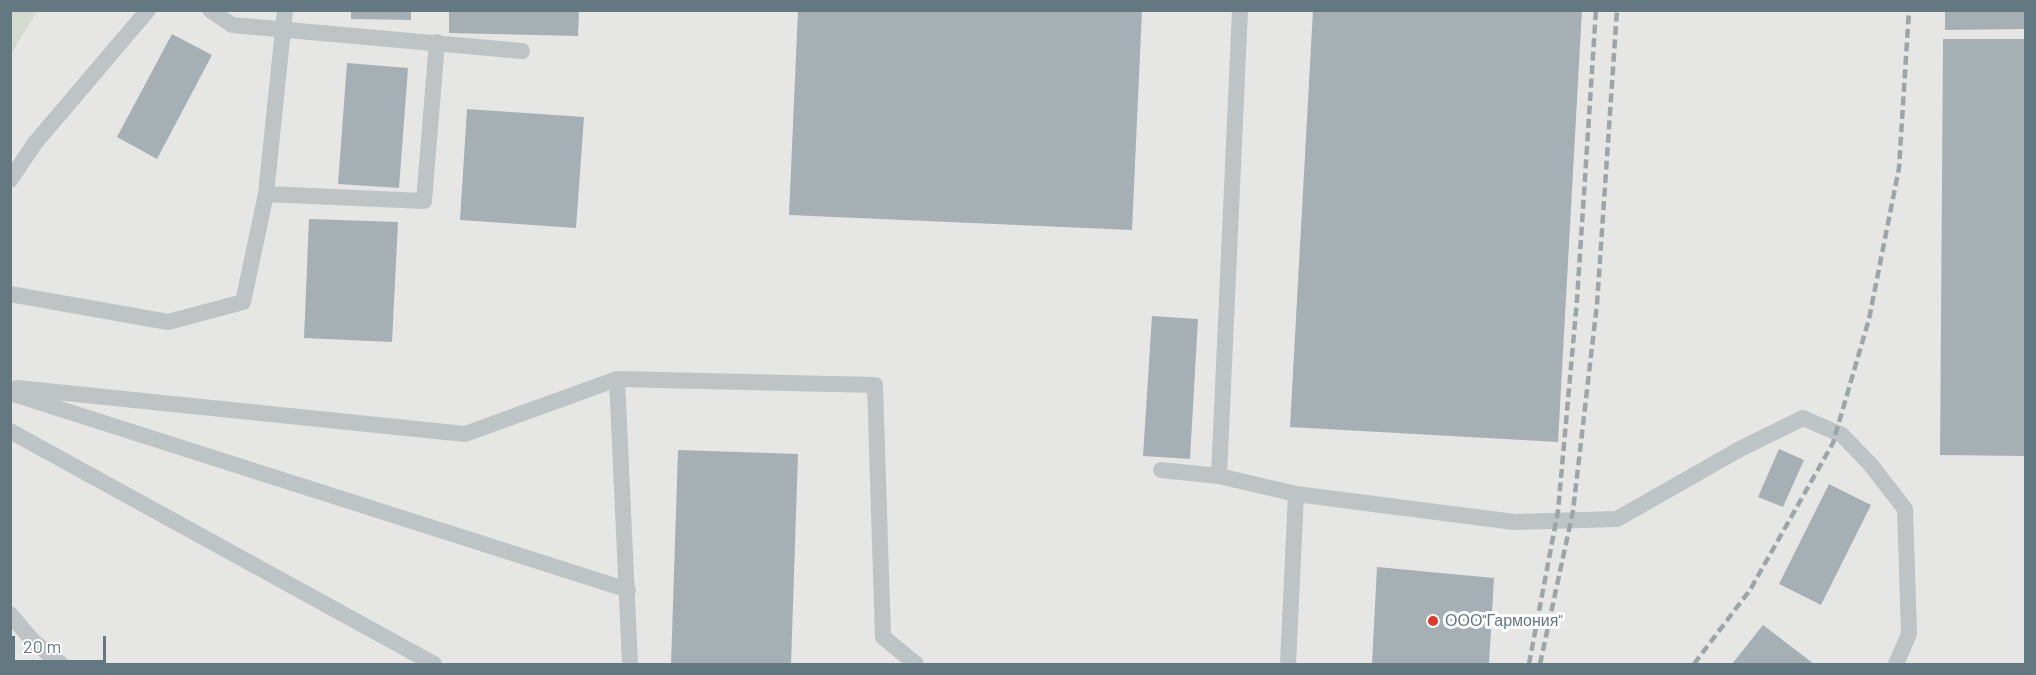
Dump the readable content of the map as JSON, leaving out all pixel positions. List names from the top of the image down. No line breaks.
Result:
{"places":["ООО\"Гармония\""],"scale_bar":"20 m"}
